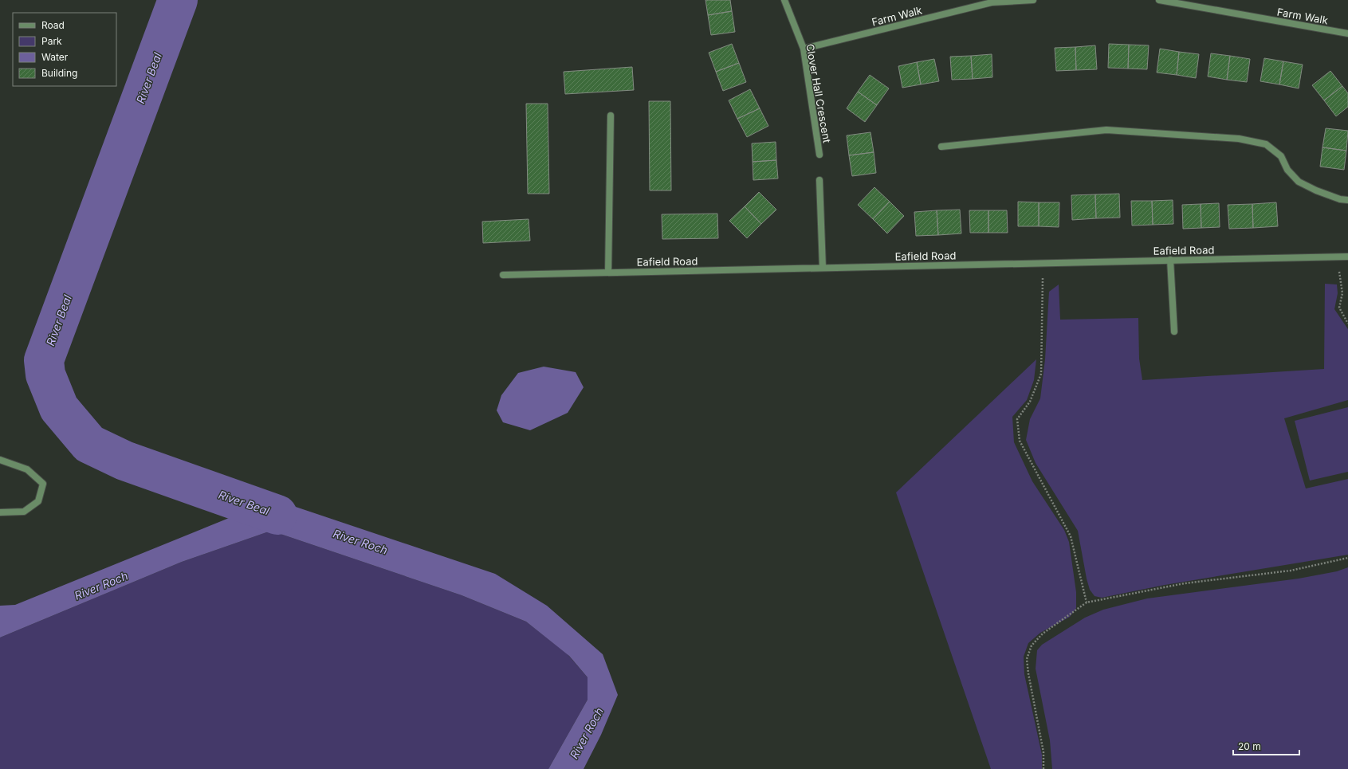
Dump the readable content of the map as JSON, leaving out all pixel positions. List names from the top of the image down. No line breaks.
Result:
{"streets":{"street":["Farm Walk","Clover Hall Crescent","Eafield Road"]},"crossings":[["Farm Walk","Clover Hall Crescent"]],"water":["River Beal","River Roch"],"legend":["Road","Park","Water","Building"],"scale_bar":"20 m"}
